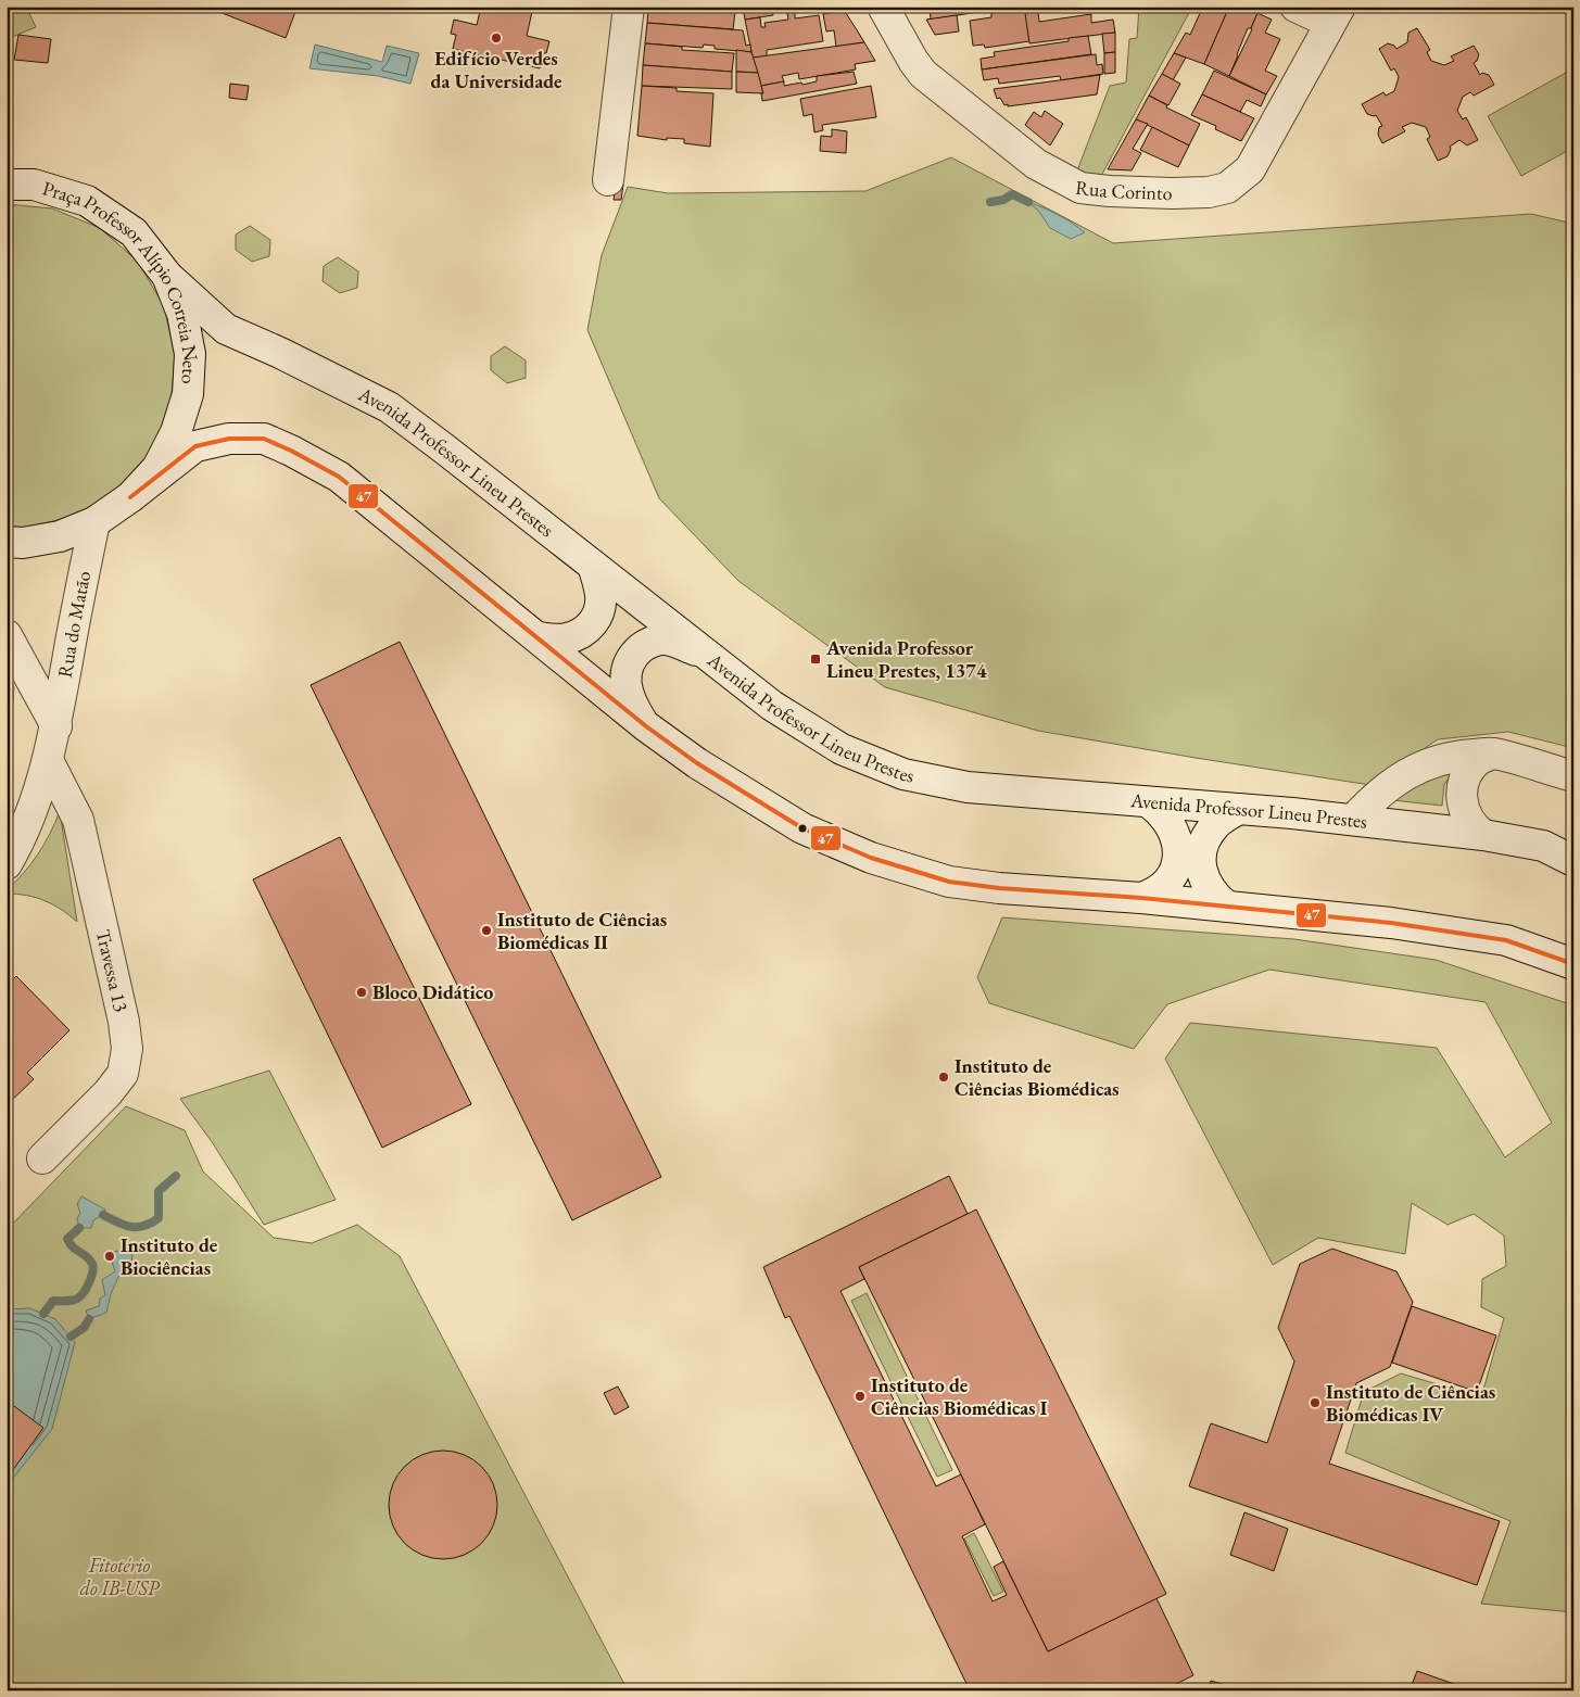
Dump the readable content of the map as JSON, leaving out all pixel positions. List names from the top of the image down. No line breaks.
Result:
{"streets":{"main road":["Rua Corinto","Praça Professor Alípio Correia Neto","Avenida Professor Lineu Prestes","Rua do Matão","Travessa 13"]},"crossings":[["Praça Professor Alípio Correia Neto","Avenida Professor Lineu Prestes"],["Praça Professor Alípio Correia Neto","Rua do Matão"],["Rua do Matão","Travessa 13"]],"parks":["Fitotério do IB-USP"],"places":{"other":["Edifício Verdes da Universidade","Instituto de Ciências Biomédicas II","Bloco Didático","Instituto de Ciências Biomédicas","Instituto de Biociências","Instituto de Ciências Biomédicas I","Instituto de Ciências Biomédicas IV"],"transit":["Avenida Professor Lineu Prestes, 1374"]},"lines":["transit line 47"]}
